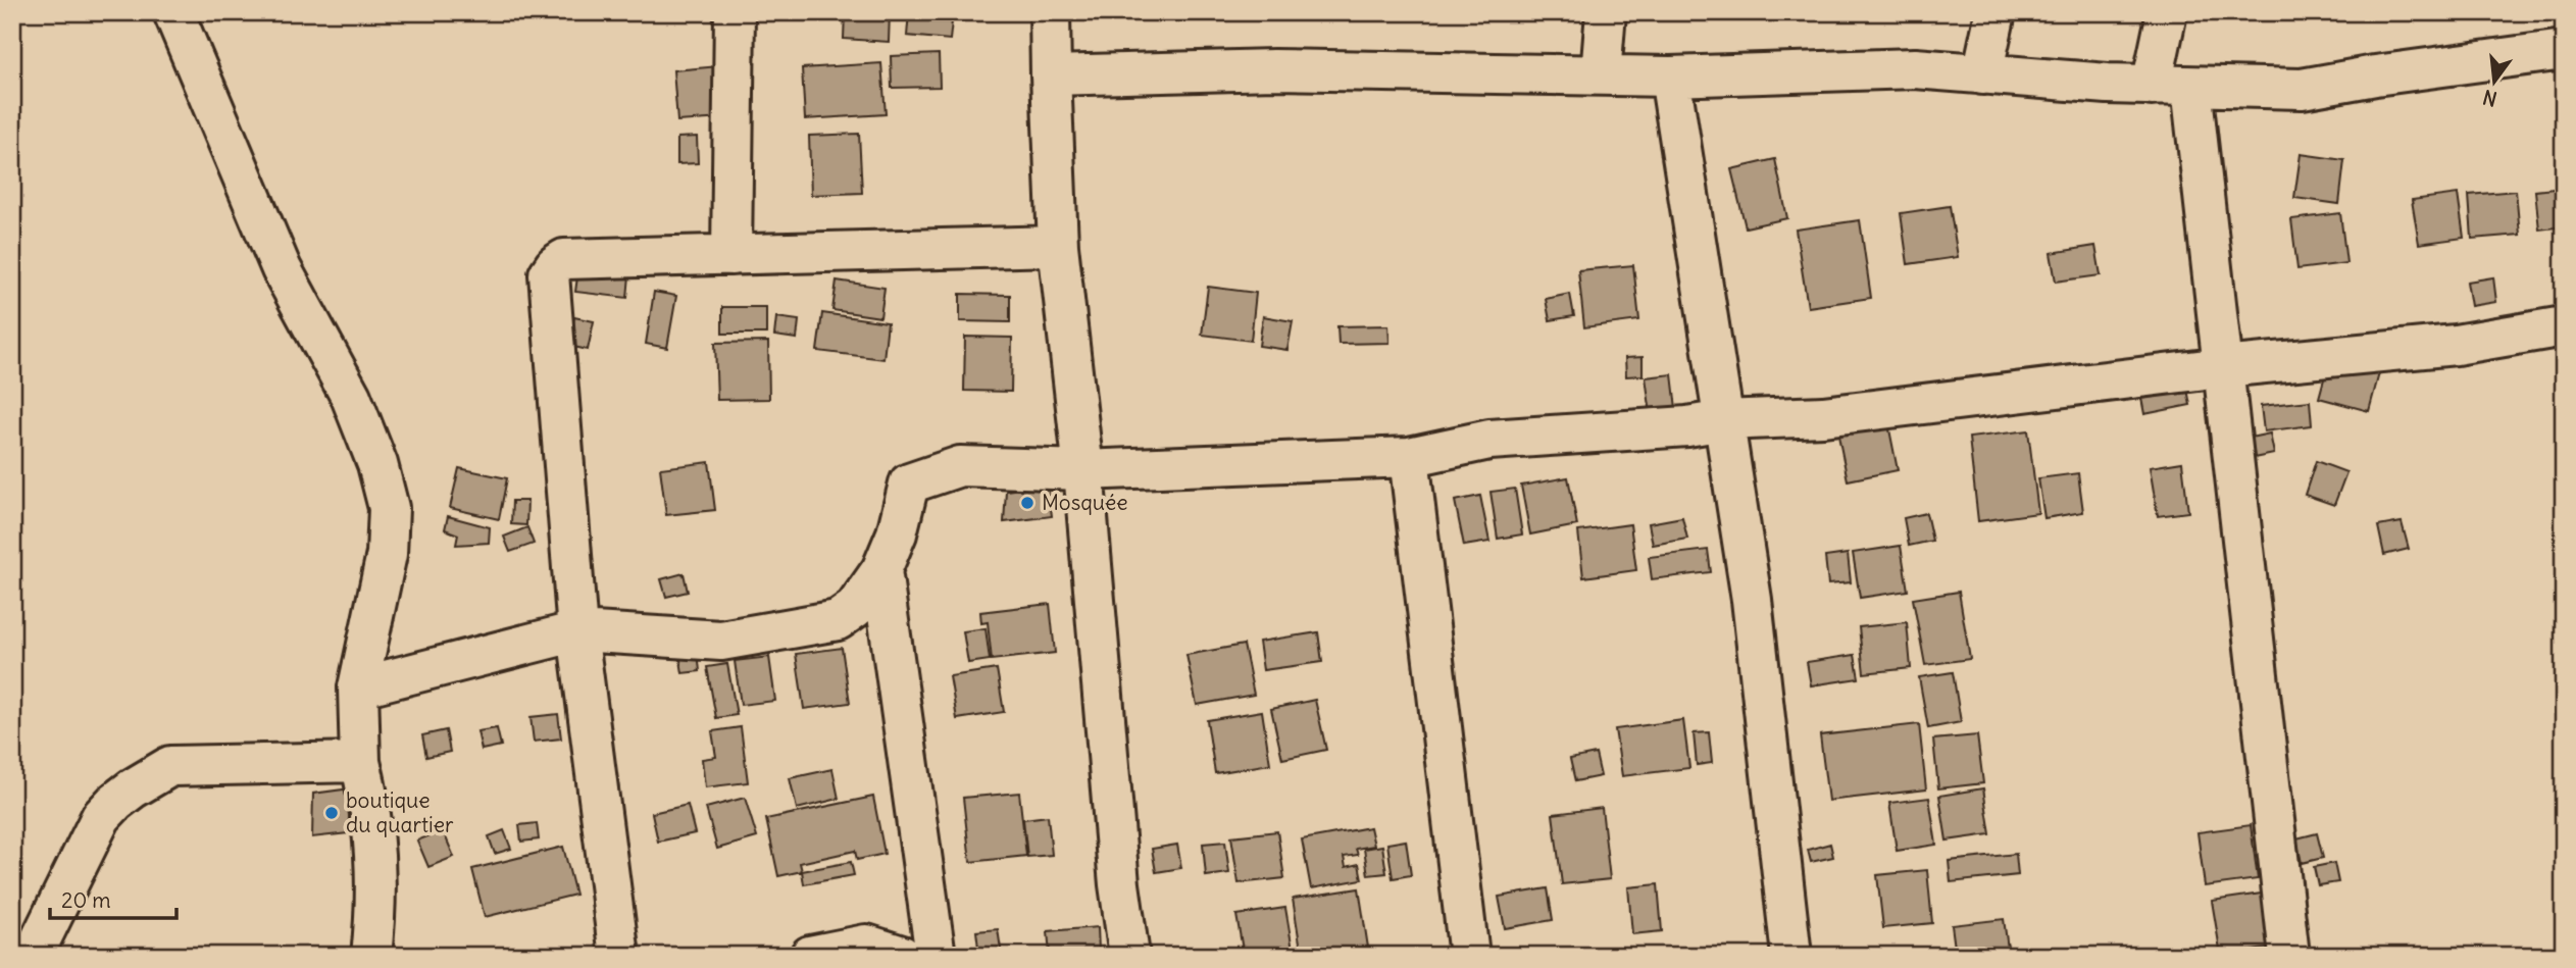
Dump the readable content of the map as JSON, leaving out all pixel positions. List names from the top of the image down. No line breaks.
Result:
{"places":["Mosquée","boutique du quartier"],"scale_bar":"20 m","north":"bottom"}
